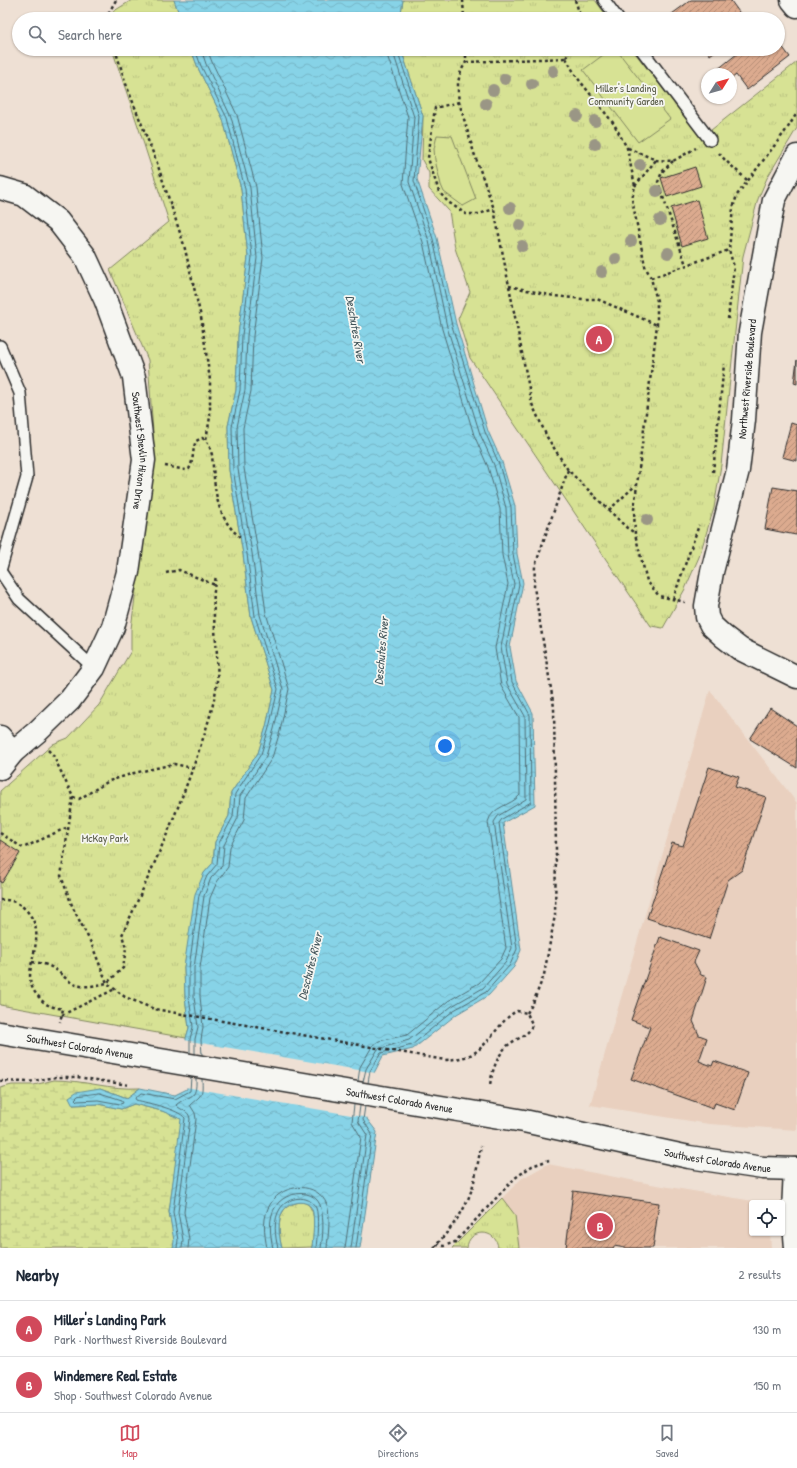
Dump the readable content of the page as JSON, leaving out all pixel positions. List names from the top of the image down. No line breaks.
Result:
{"streets":{"street":["Northwest Riverside Boulevard","Southwest Shevlin Hixon Drive","Southwest Colorado Avenue"]},"water":["Deschutes River"],"parks":["Miller's Landing Community Garden","McKay Park"],"north":"top right","page":{"search":"Search here","pins":["A","B"],"heading":["Nearby","2 results"],"list":[{"mark":"A","name":"Miller's Landing Park","note":"Park · Northwest Riverside Boulevard","value":"130 m"},{"mark":"B","name":"Windemere Real Estate","note":"Shop · Southwest Colorado Avenue","value":"150 m"}],"nav":["Map","Directions","Saved"]}}
